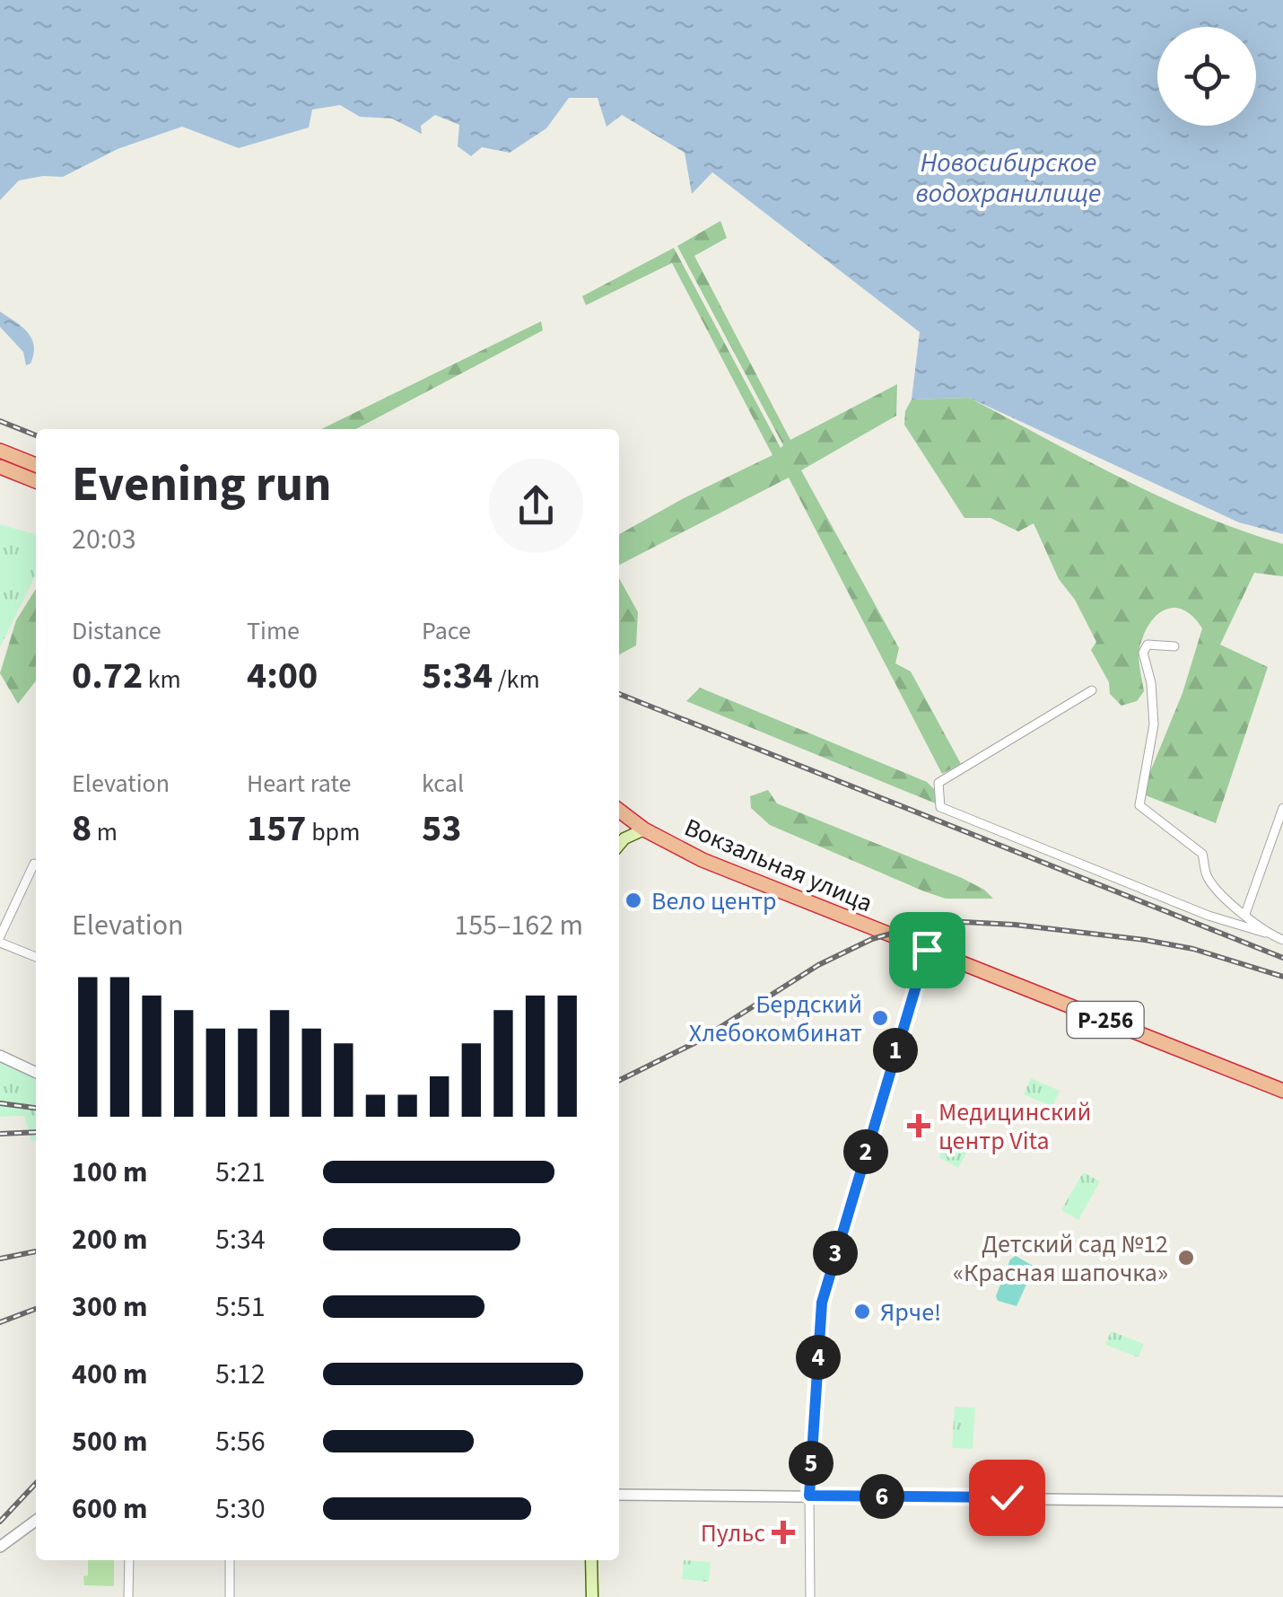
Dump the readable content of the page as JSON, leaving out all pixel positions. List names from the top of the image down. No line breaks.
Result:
{"streets":{"highway":["Вокзальная улица","Р-256"]},"water":["Новосибирское водохранилище"],"places":{"other":["Вело центр","Бердский Хлебокомбинат","Детский сад №12 «Красная шапочка»","Ярче!"],"health":["Медицинский центр Vita","Пульс"]},"page":{"heading":["Evening run","20:03"],"stats":[["Distance","0.72 km"],["Time","4:00"],["Pace","5:34 /km"],["Elevation","8 m"],["Heart rate","157 bpm"],["kcal","53"]],"chart":["Elevation","155–162 m"],"pins":["1","2","3","4","5","6"],"list":[{"name":"100 m","note":"5:21"},{"name":"200 m","note":"5:34"},{"name":"300 m","note":"5:51"},{"name":"400 m","note":"5:12"},{"name":"500 m","note":"5:56"},{"name":"600 m","note":"5:30"}]}}
